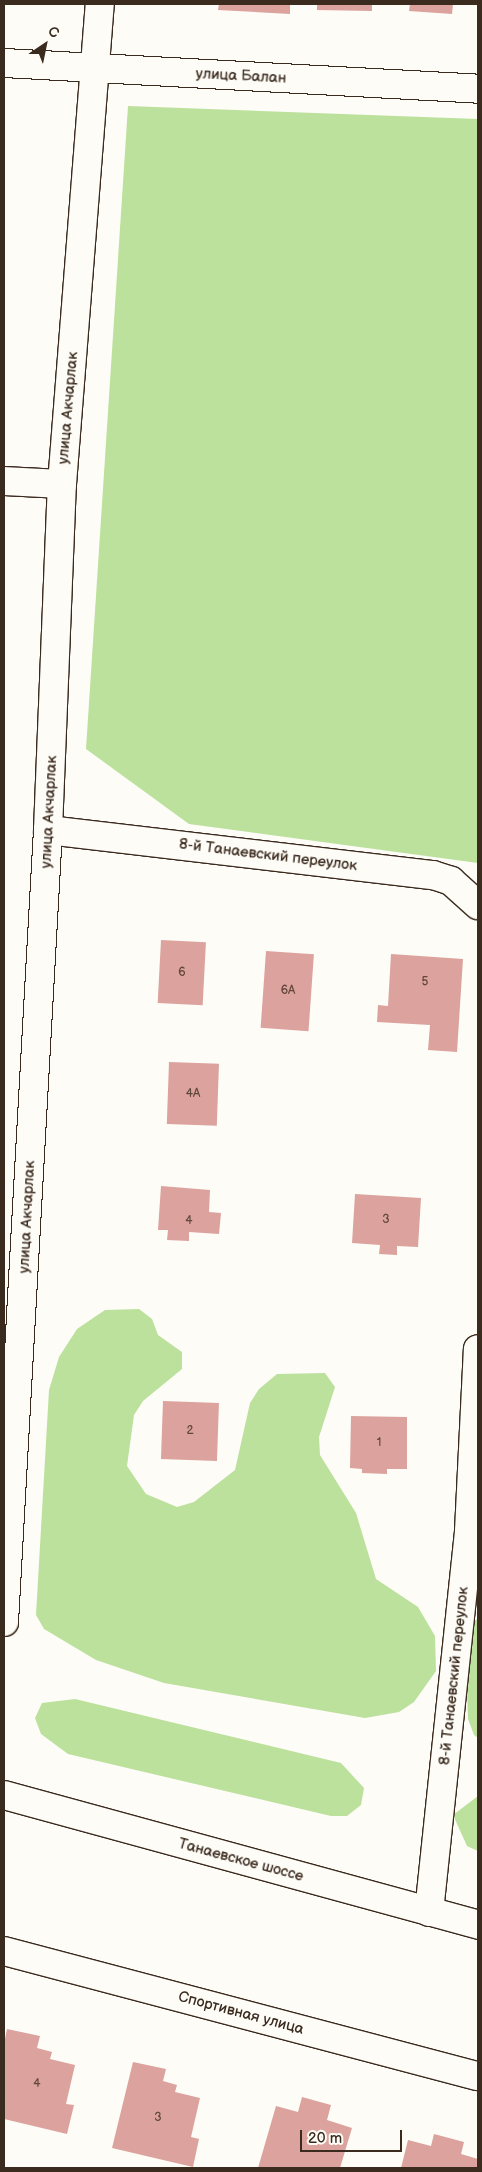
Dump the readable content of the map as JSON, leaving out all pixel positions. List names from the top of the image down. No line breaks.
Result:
{"streets":{"street":["улица Балан","улица Акчарлак","8-й Танаевский переулок","Танаевское шоссе","Спортивная улица"]},"crossings":[["улица Балан","улица Акчарлак"],["улица Акчарлак","8-й Танаевский переулок"],["8-й Танаевский переулок","Танаевское шоссе"]],"house_numbers":["6","5","6А","4А","3","4","2","1","4","3"],"scale_bar":"20 m","north":"top right"}
